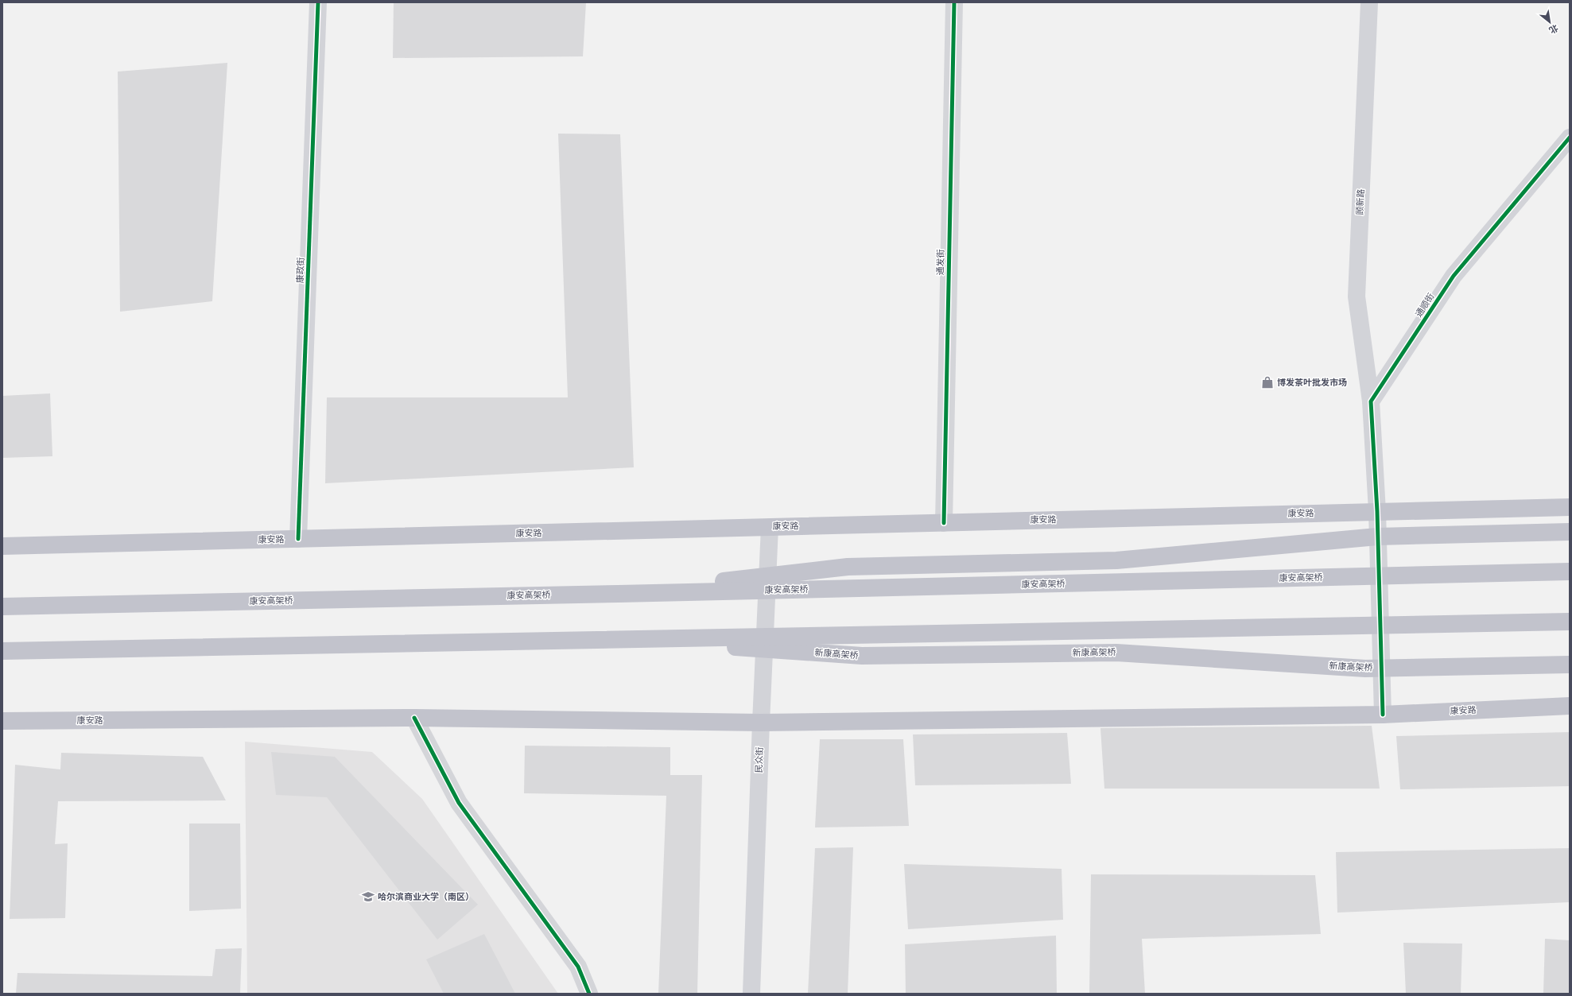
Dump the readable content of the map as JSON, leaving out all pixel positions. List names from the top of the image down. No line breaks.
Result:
{"streets":{"highway":["康安路","康安高架桥","新康高架桥"],"street":["顾新路","通发街","康政街","通顺街","民众街"]},"crossings":[["顾新路","通顺街"],["通发街","康安路"],["康政街","康安路"],["康安路","民众街"]],"places":{"shop":["博发茶叶批发市场"],"school or university":["哈尔滨商业大学（南区）"]},"north":"bottom right"}
